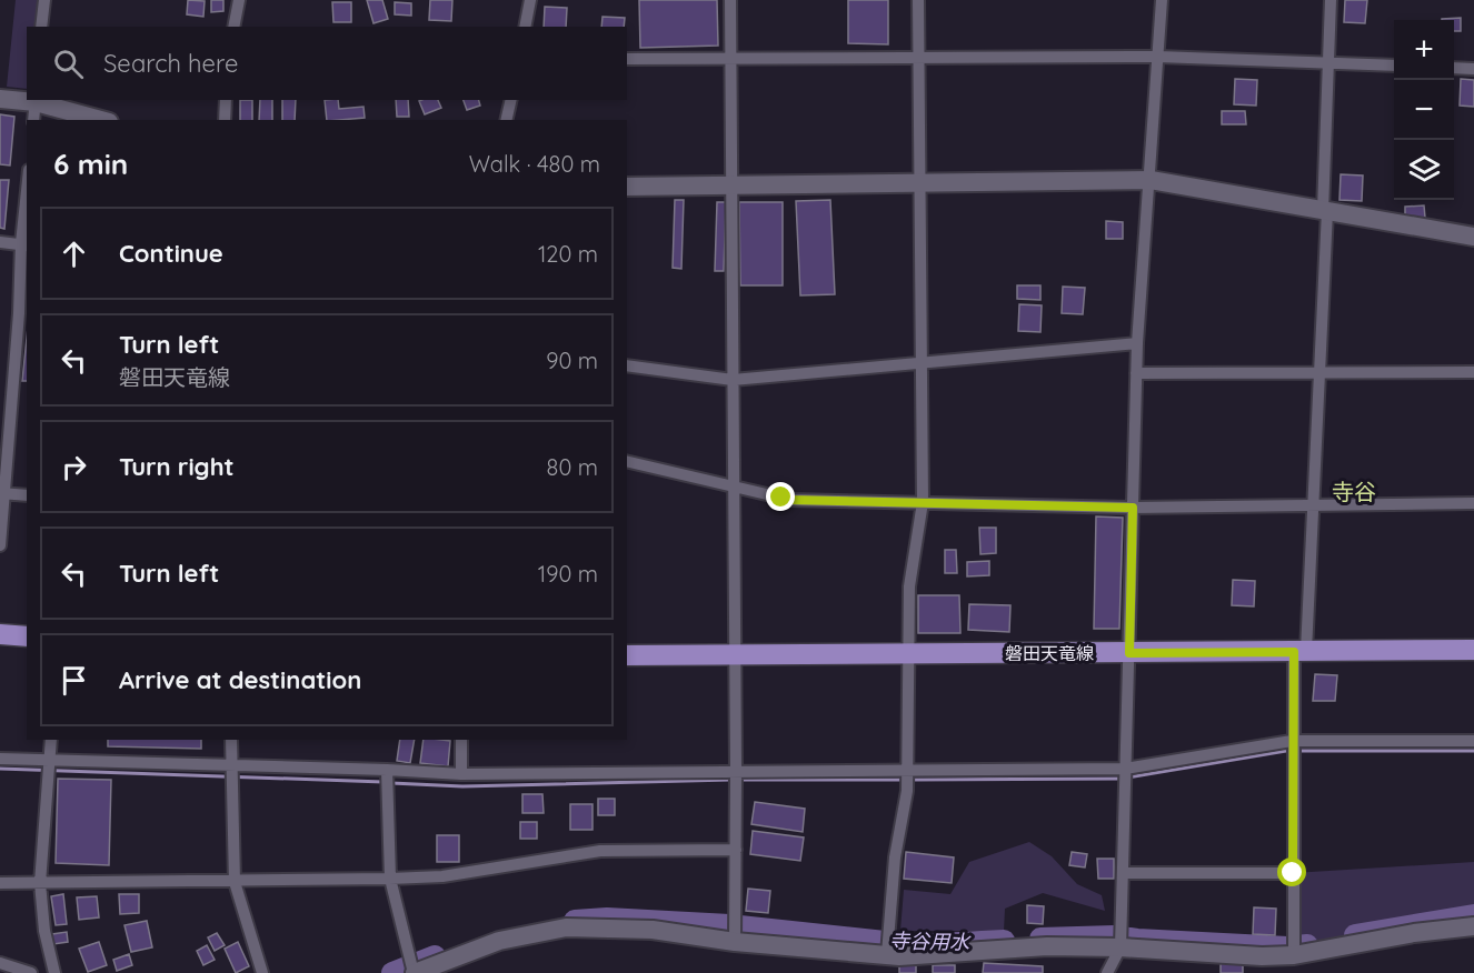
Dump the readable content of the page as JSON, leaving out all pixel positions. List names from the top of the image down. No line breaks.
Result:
{"streets":{"main road":["磐田天竜線"]},"districts":["寺谷"],"water":["寺谷用水"],"page":{"map_buttons":["+","−"],"search":"Search here","heading":["6 min","Walk · 480 m"],"list":[["Continue","120 m"],["Turn left","磐田天竜線","90 m"],["Turn right","80 m"],["Turn left","190 m"],"Arrive at destination"]}}
